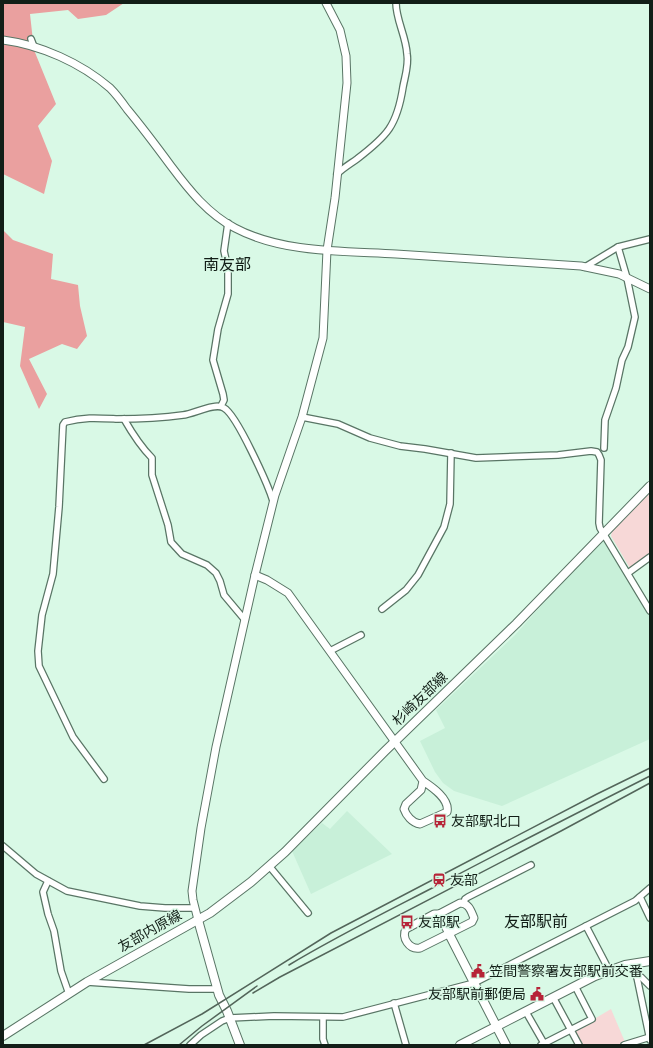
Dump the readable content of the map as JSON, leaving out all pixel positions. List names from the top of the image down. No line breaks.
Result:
{"streets":{"main road":["杉崎友部線","友部内原線"]},"crossings":[["杉崎友部線","友部内原線"]],"districts":["南友部","友部駅前"],"places":{"bus stop":["友部駅北口","友部駅"],"station":["友部"],"public building":["笠間警察署友部駅前交番","友部駅前郵便局"]}}
